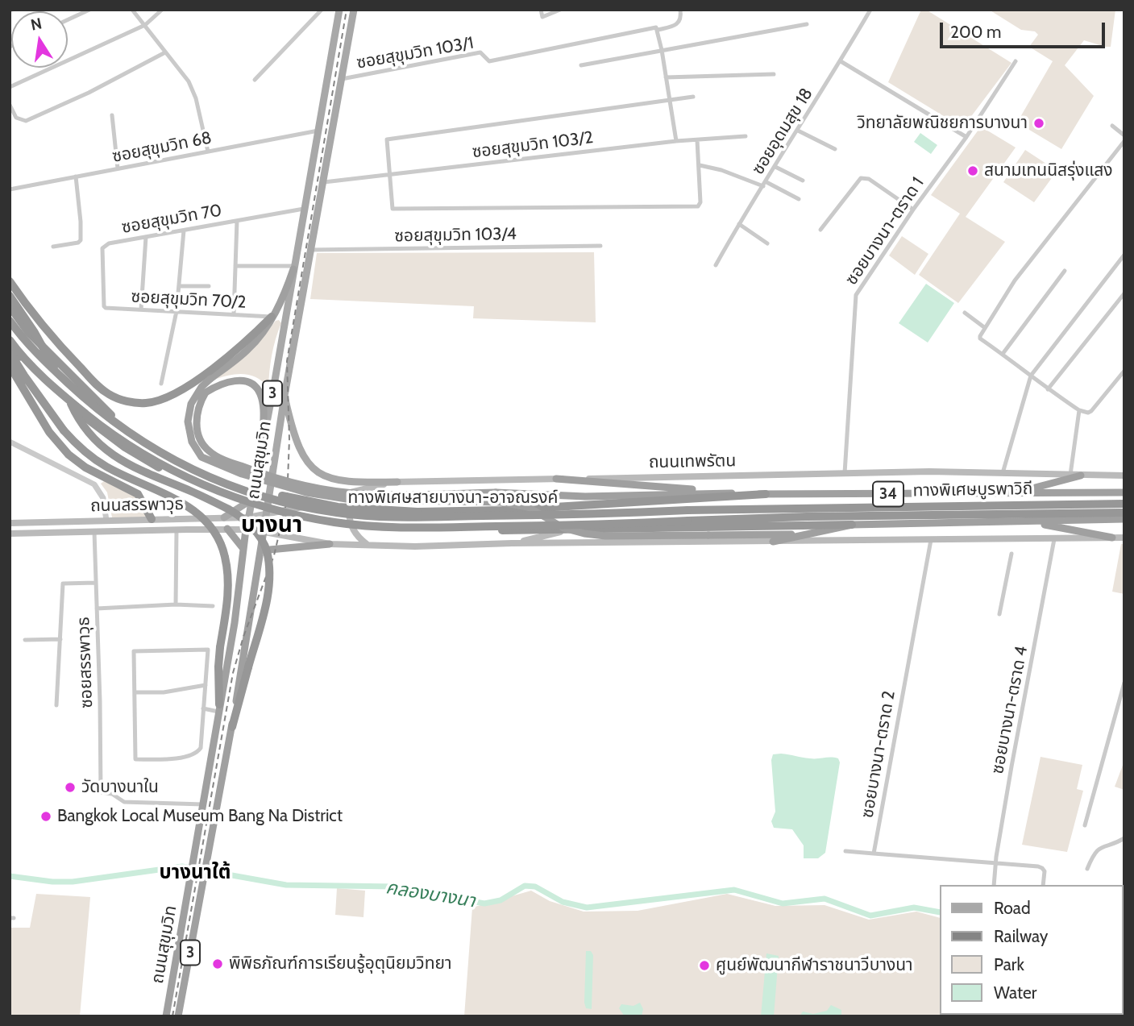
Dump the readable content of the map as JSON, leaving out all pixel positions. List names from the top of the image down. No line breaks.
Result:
{"streets":{"highway":["3","ถนนสุขุมวิท","ทางพิเศษบูรพาวิถี","34","ทางพิเศษสายบางนา-อาจณรงค์"],"main road":["ถนนเทพรัตน","ถนนสรรพาวุธ"],"street":["ซอยสุขุมวิท 103/1","ซอยอุดมสุข 18","ซอยสุขุมวิท 103/2","ซอยสุขุมวิท 68","ซอยสุขุมวิท 70","ซอยบางนา-ตราด 1","ซอยสุขุมวิท 103/4","ซอยสุขุมวิท 70/2","ซอยสรรพาวุธ","ซอยบางนา-ตราด 4","ซอยบางนา-ตราด 2"]},"crossings":[["ซอยสุขุมวิท 103/1","ถนนสุขุมวิท"],["ซอยสุขุมวิท 103/2","ถนนสุขุมวิท"],["ซอยสุขุมวิท 68","ถนนสุขุมวิท"],["ซอยสุขุมวิท 70","ซอยสุขุมวิท 70/2"],["ซอยสุขุมวิท 70","ถนนสุขุมวิท"],["ซอยบางนา-ตราด 1","ถนนเทพรัตน"],["ซอยสุขุมวิท 103/4","ถนนสุขุมวิท"],["ถนนสุขุมวิท","ถนนเทพรัตน"],["ถนนสุขุมวิท","ถนนสรรพาวุธ"],["ถนนสุขุมวิท","ซอยสรรพาวุธ"],["ถนนเทพรัตน","ถนนสรรพาวุธ"],["ทางพิเศษบูรพาวิถี","ทางพิเศษสายบางนา-อาจณรงค์"],["ถนนสรรพาวุธ","ซอยสรรพาวุธ"]],"districts":["บางนา","บางนาใต้"],"water":["คลองบางนา"],"places":["วิทยาลัยพณิชยการบางนา","สนามเทนนิสรุ่งแสง","วัดบางนาใน","Bangkok Local Museum Bang Na District","พิพิธภัณฑ์การเรียนรู้อุตุนิยมวิทยา","ศูนย์พัฒนากีฬาราชนาวีบางนา"],"legend":["Road","Railway","Park","Water"],"scale_bar":"200 m","north":"top"}
